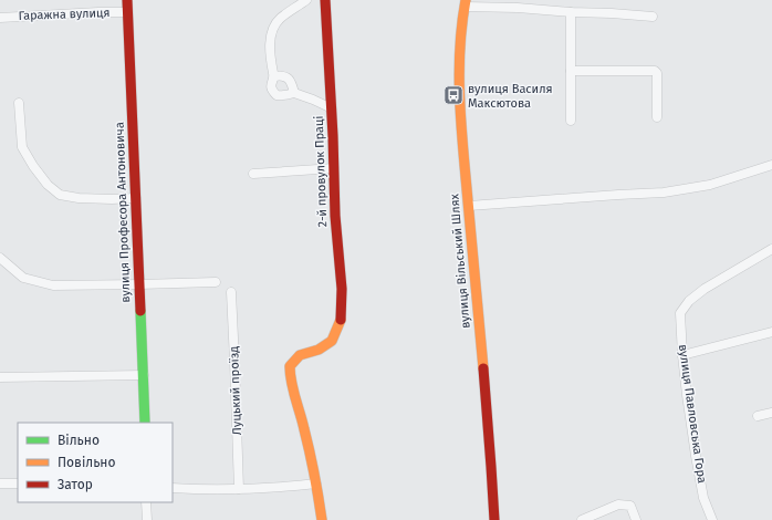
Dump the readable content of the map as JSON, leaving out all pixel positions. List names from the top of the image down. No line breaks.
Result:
{"streets":{"street":["Гаражна вулиця","2-й провулок Праці","вулиця Професора Антоновича","вулиця Вільський Шлях","Луцький проїзд","вулиця Павловська Гора"]},"crossings":[["Гаражна вулиця","вулиця Професора Антоновича"]],"places":{"bus stop":["вулиця Василя Максютова"]},"legend":["Вільно","Повільно","Затор"]}
